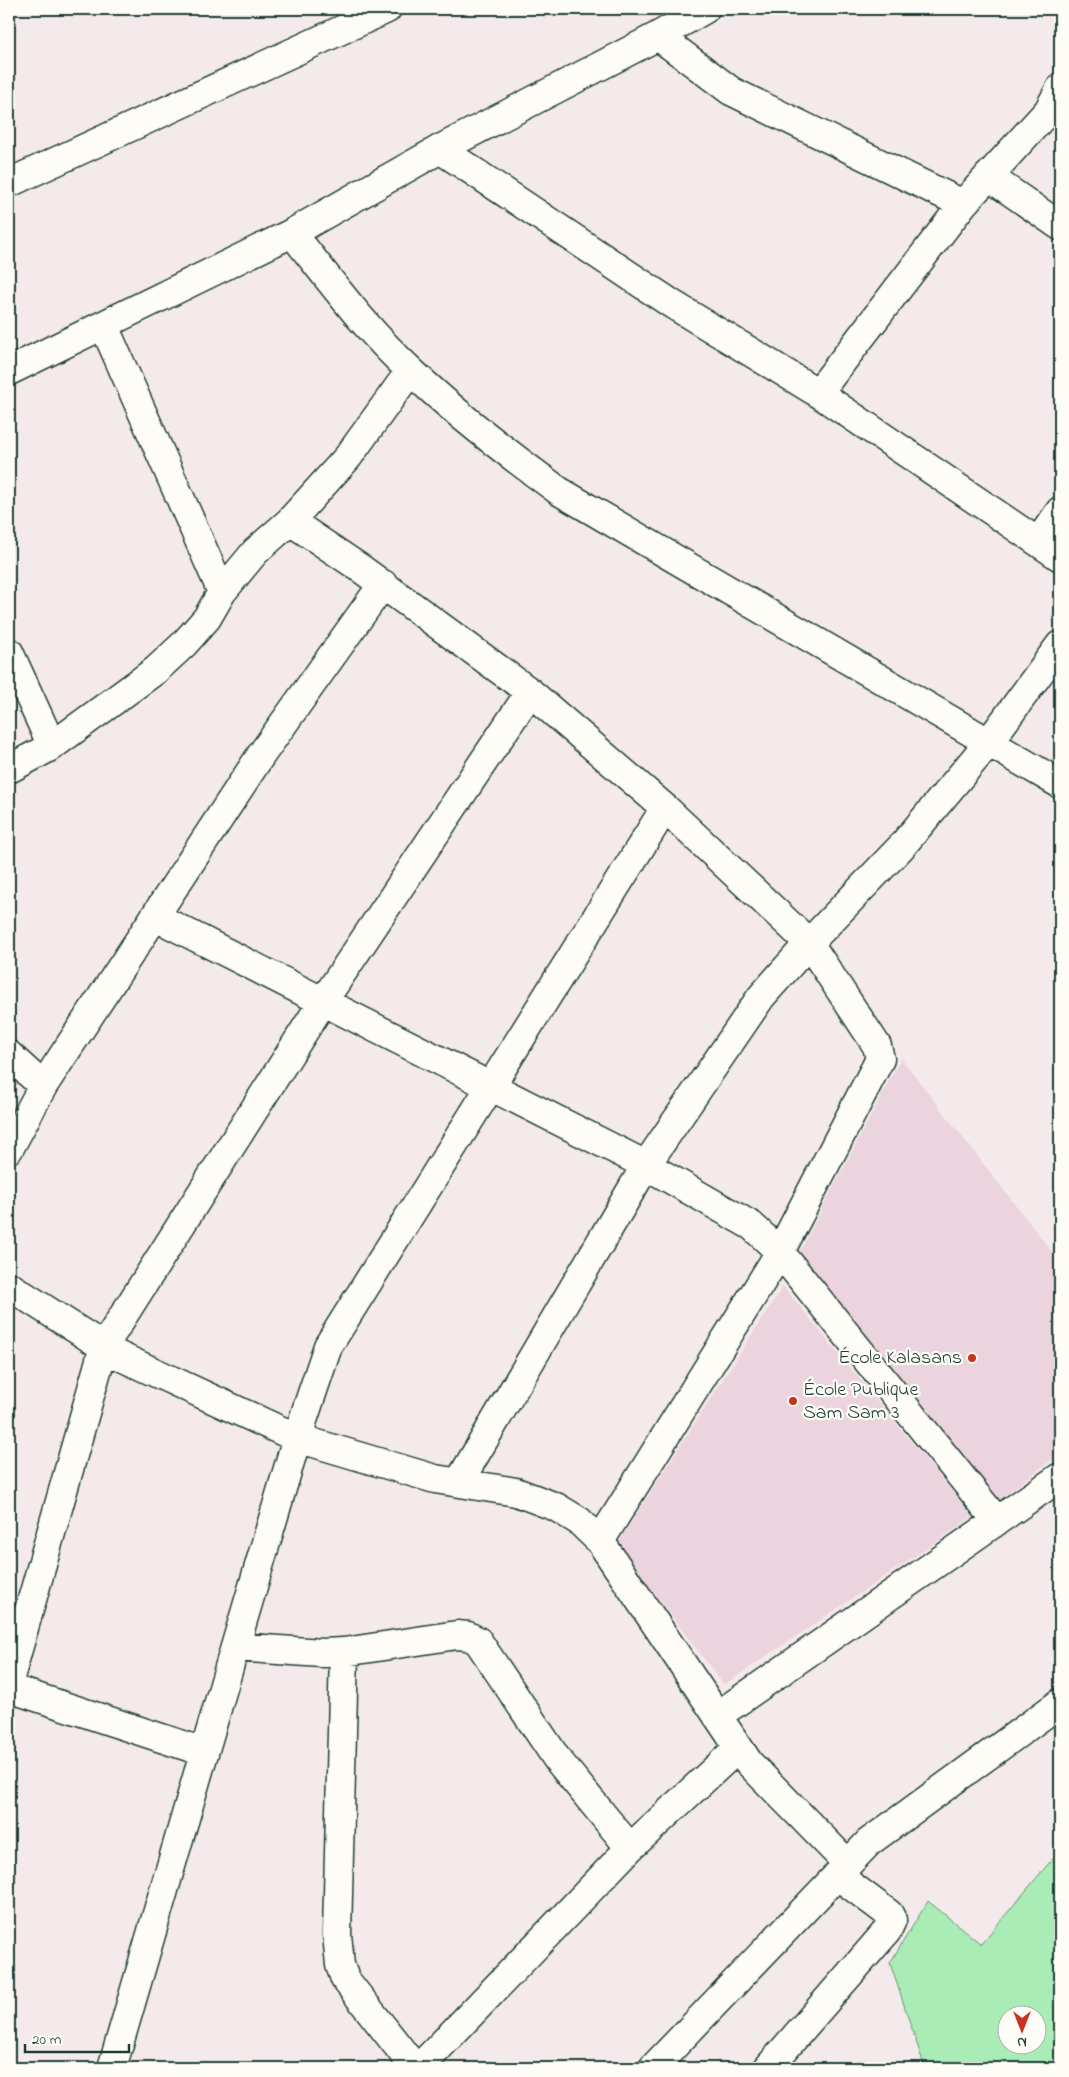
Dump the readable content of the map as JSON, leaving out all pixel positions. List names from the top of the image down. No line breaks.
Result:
{"places":["École Kalasans","École Publique Sam Sam 3"],"scale_bar":"20 m","north":"bottom"}
